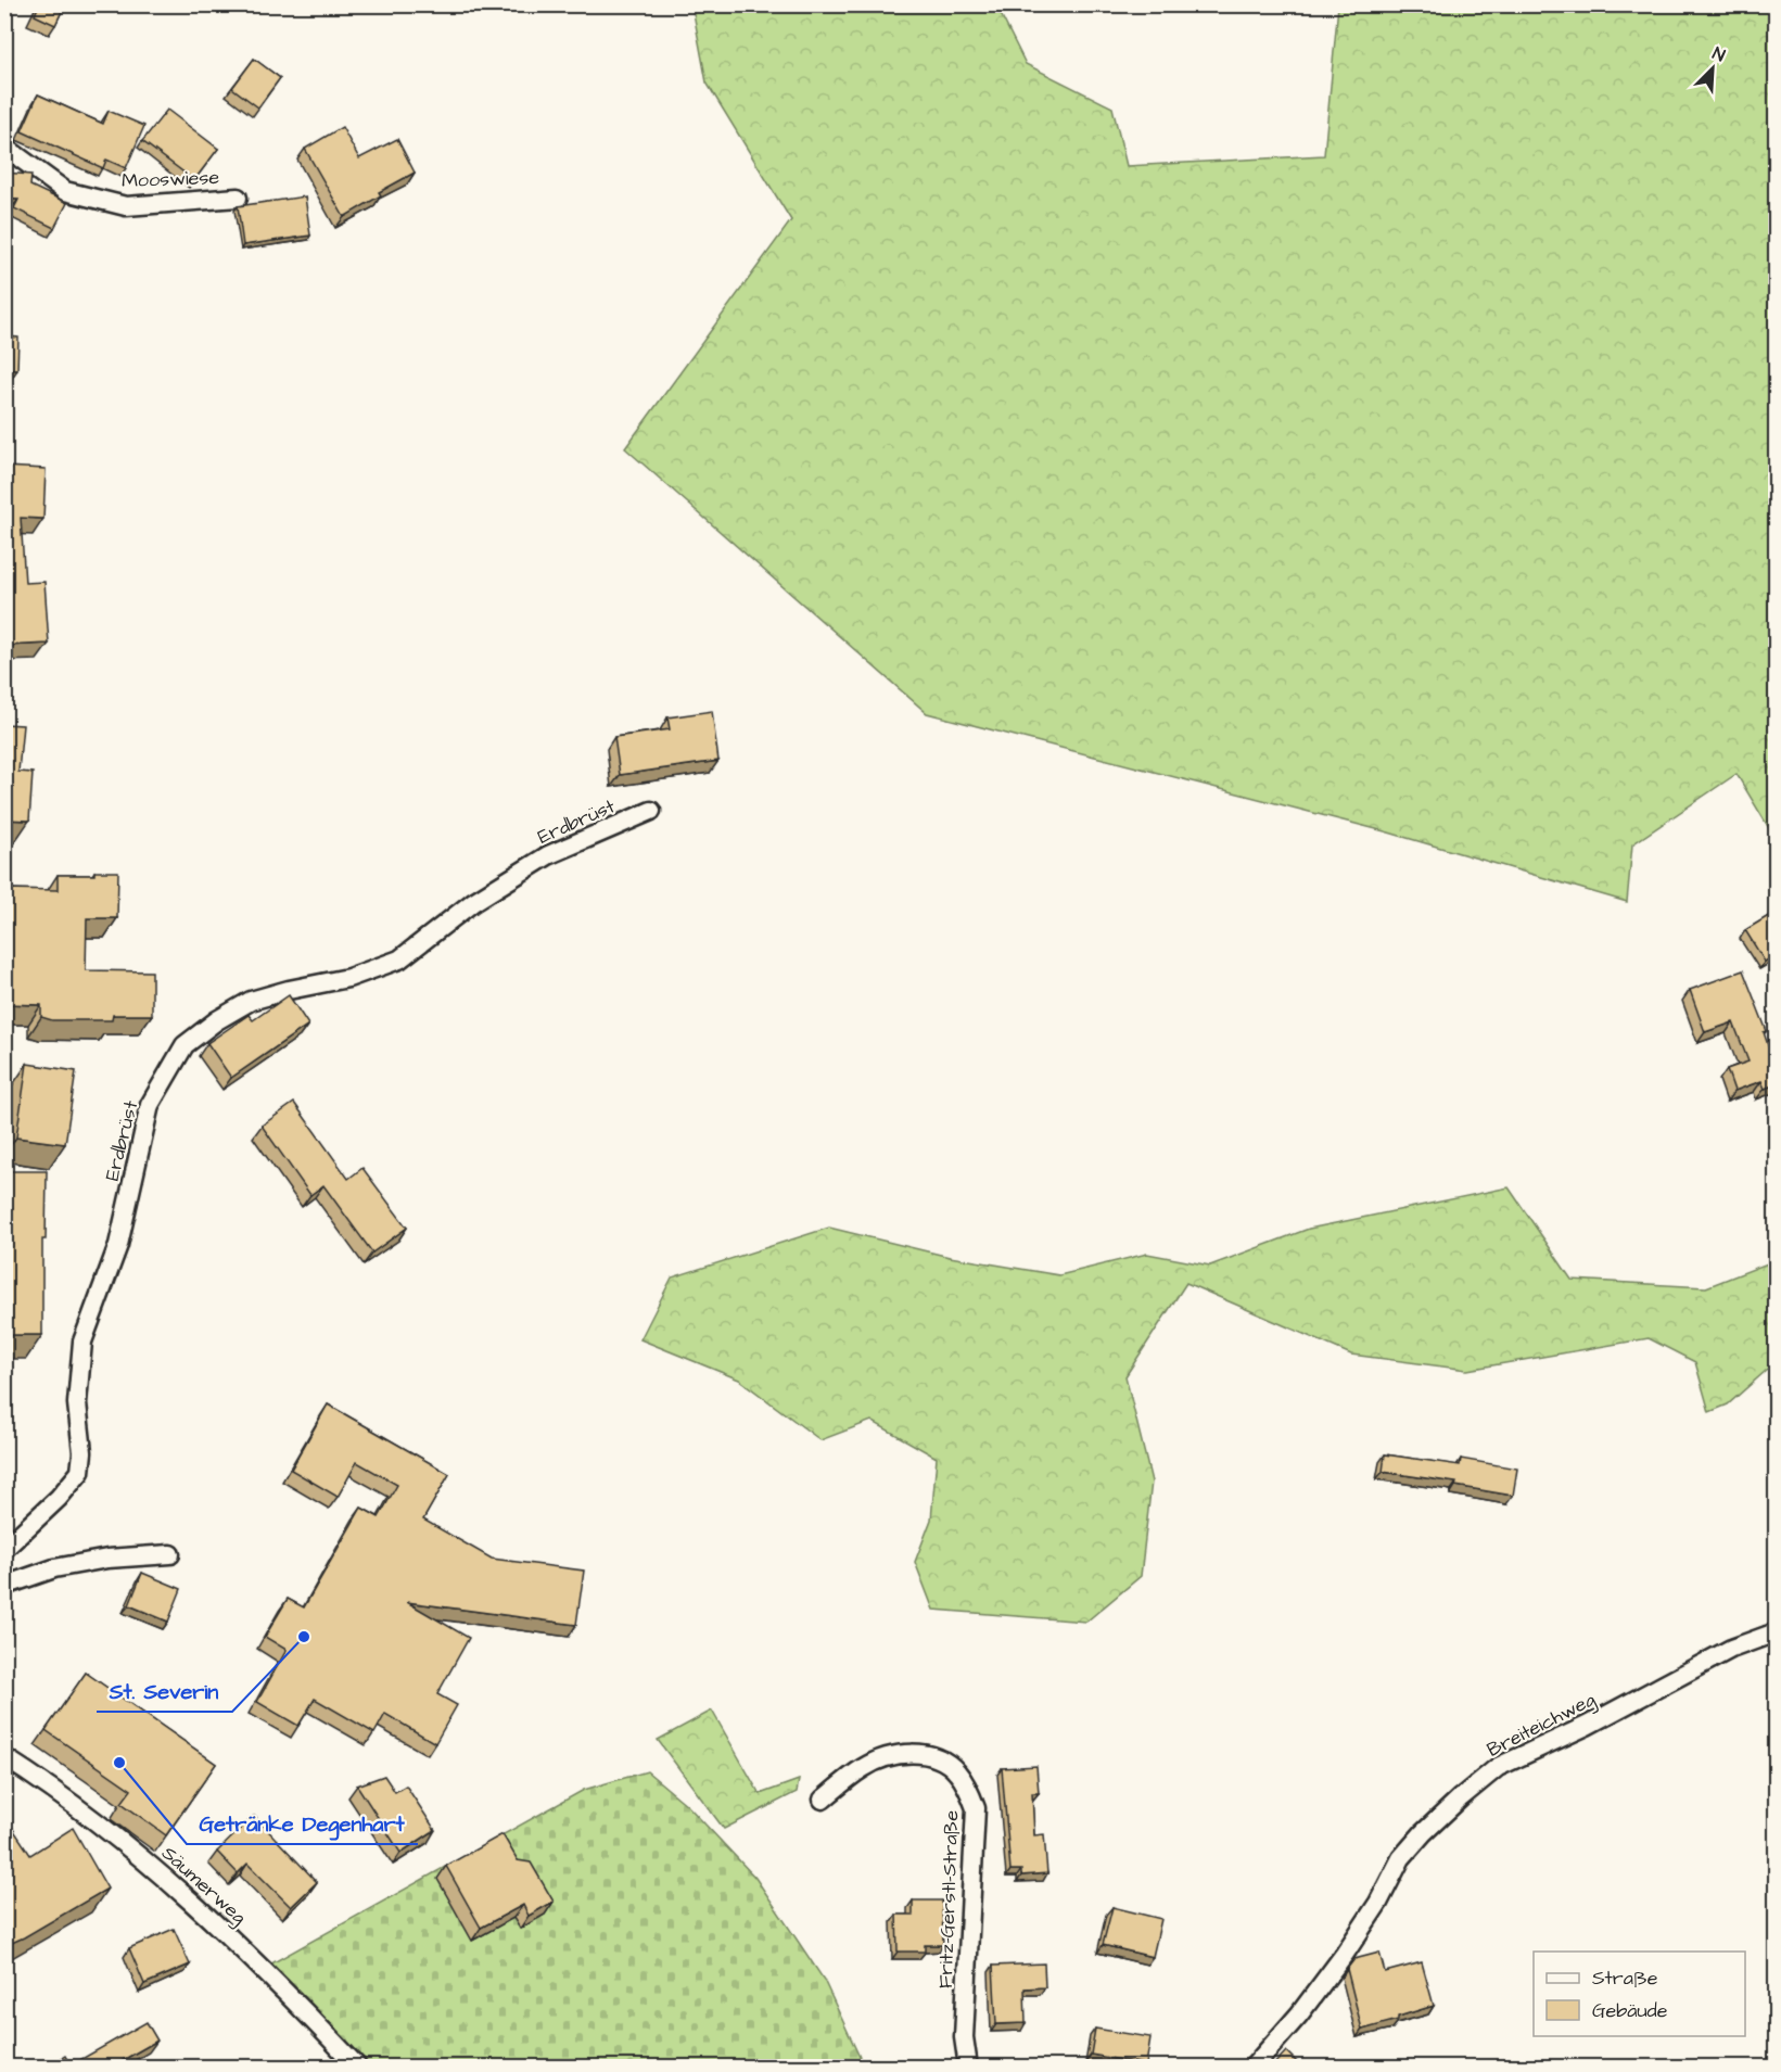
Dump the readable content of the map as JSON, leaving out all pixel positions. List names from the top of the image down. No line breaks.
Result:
{"streets":{"street":["Mooswiese","Erdbrüst","Breiteichweg","Säumerweg","Fritz-Gerstl-Straße"]},"places":["St. Severin","Getränke Degenhart"],"legend":["Straße","Gebäude"],"north":"top right"}
